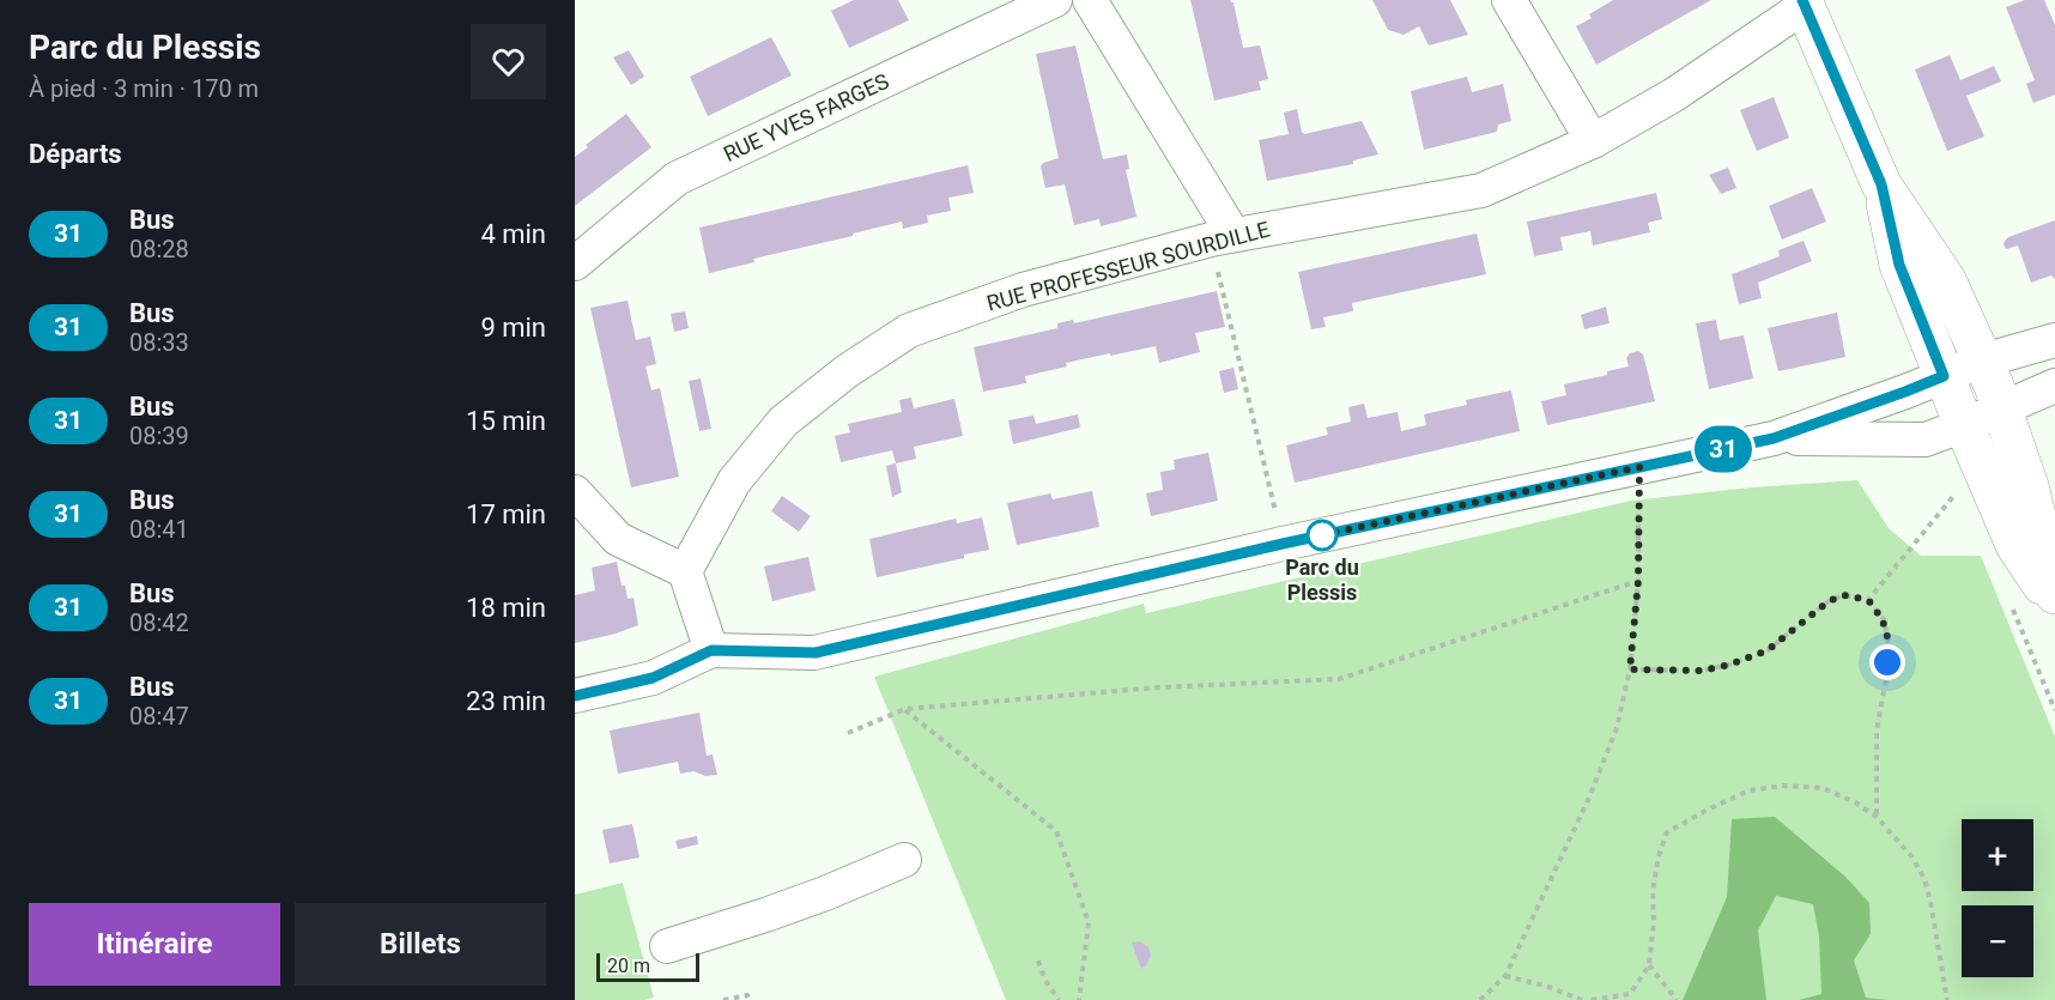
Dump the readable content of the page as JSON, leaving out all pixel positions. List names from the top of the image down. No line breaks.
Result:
{"streets":{"street":["RUE YVES FARGES","RUE PROFESSEUR SOURDILLE"]},"places":["Parc du Plessis"],"lines":["bus line 31"],"scale_bar":"20 m","page":{"heading":[["Parc du Plessis","À pied · 3 min · 170 m"],"Départs"],"on_map":"31","list":[{"mark":"31","name":"Bus","note":"08:28","value":"4 min"},{"mark":"31","name":"Bus","note":"08:33","value":"9 min"},{"mark":"31","name":"Bus","note":"08:39","value":"15 min"},{"mark":"31","name":"Bus","note":"08:41","value":"17 min"},{"mark":"31","name":"Bus","note":"08:42","value":"18 min"},{"mark":"31","name":"Bus","note":"08:47","value":"23 min"}],"map_buttons":["+","−"],"buttons":["Itinéraire","Billets"],"scale":"20 m"}}
